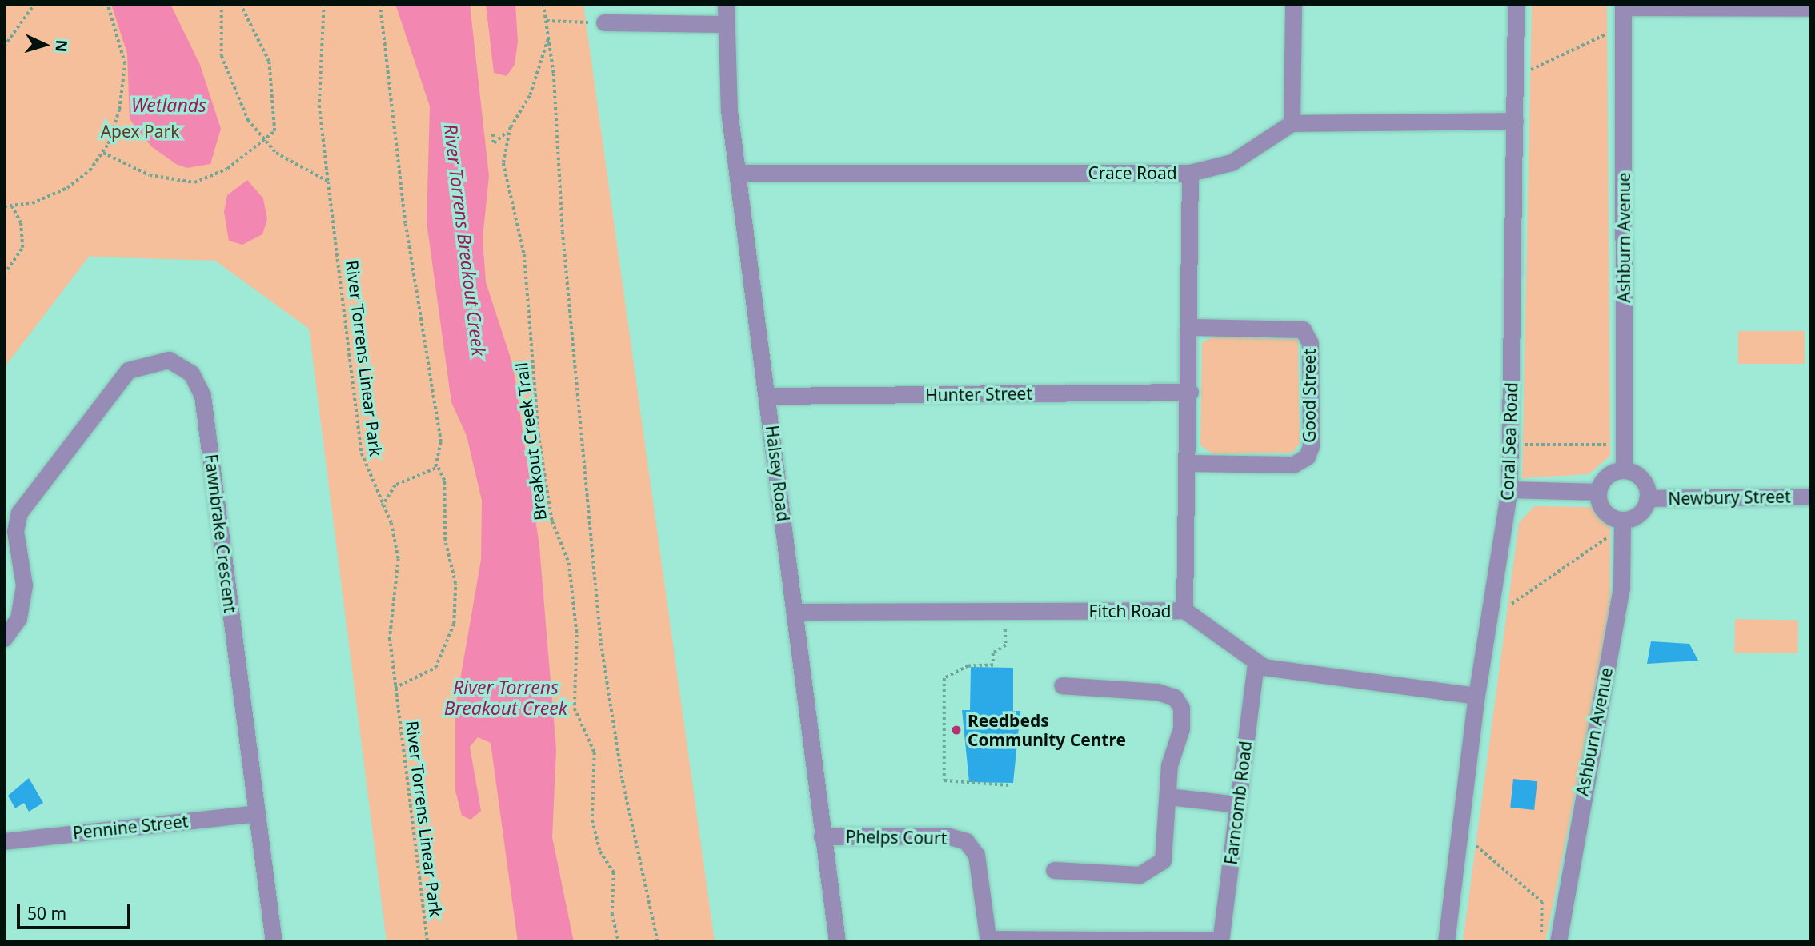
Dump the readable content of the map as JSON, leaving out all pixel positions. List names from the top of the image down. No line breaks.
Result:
{"streets":{"street":["Crace Road","Ashburn Avenue","Hunter Street","Good Street","Coral Sea Road","Halsey Road","Newbury Street","Fawnbrake Crescent","Fitch Road","Farncomb Road","Pennine Street","Phelps Court"],"path":["River Torrens Linear Park","Breakout Creek Trail"]},"crossings":[["Crace Road","Halsey Road"],["Ashburn Avenue","Newbury Street"],["Hunter Street","Halsey Road"],["Coral Sea Road","Fitch Road"],["Halsey Road","Fitch Road"],["Halsey Road","Phelps Court"],["Fawnbrake Crescent","Pennine Street"],["Fitch Road","Farncomb Road"]],"water":["Wetlands","River Torrens Breakout Creek"],"parks":["Apex Park"],"places":["Reedbeds Community Centre"],"scale_bar":"50 m","north":"right"}
